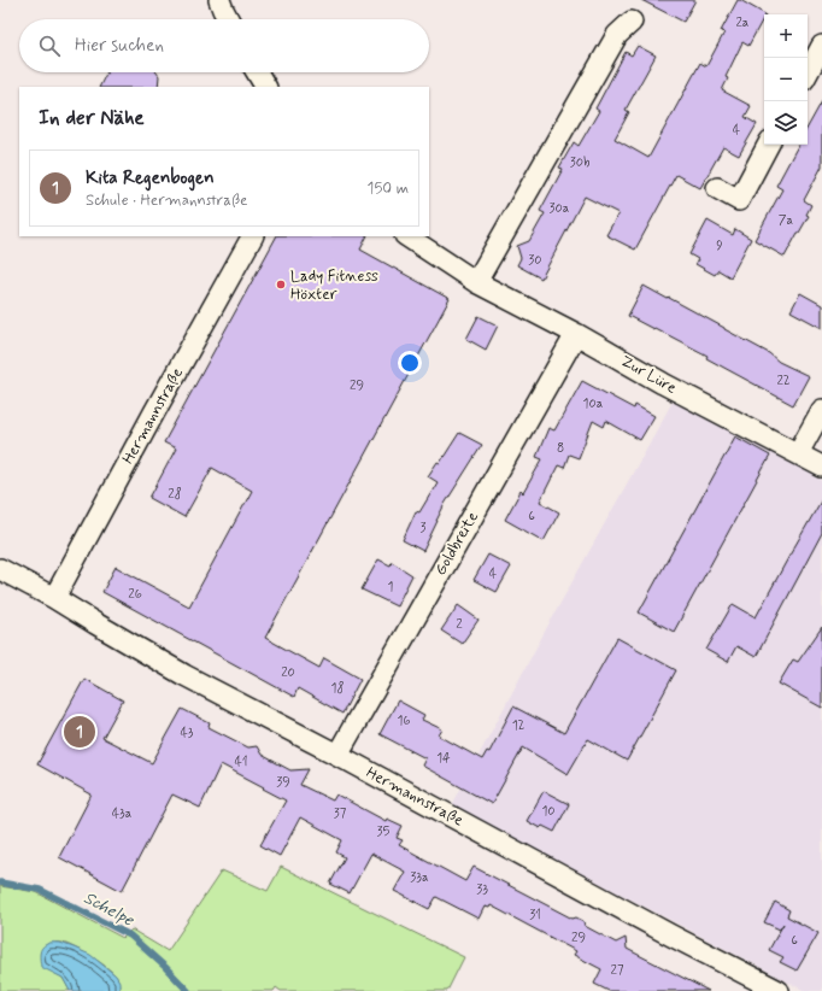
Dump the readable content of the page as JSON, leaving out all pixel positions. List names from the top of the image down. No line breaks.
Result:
{"streets":{"street":["Zur Lüre","Hermannstraße","Goldbreite"]},"crossings":[["Zur Lüre","Goldbreite"],["Hermannstraße","Goldbreite"]],"water":["Schelpe"],"places":["Lady Fitness Höxter"],"house_numbers":["2a","4","30b","30a","7a","9","30","22","29","10a","8","28","6","3","4","1","26","2","20","18","16","12","43","14","41","39","10","43a","37","35","33a","33","31","29","6","27"],"page":{"map_buttons":["+","−"],"search":"Hier suchen","heading":"In der Nähe","list":[{"mark":"1","name":"Kita Regenbogen","note":"Schule · Hermannstraße","value":"150 m"}],"pins":"1"}}
